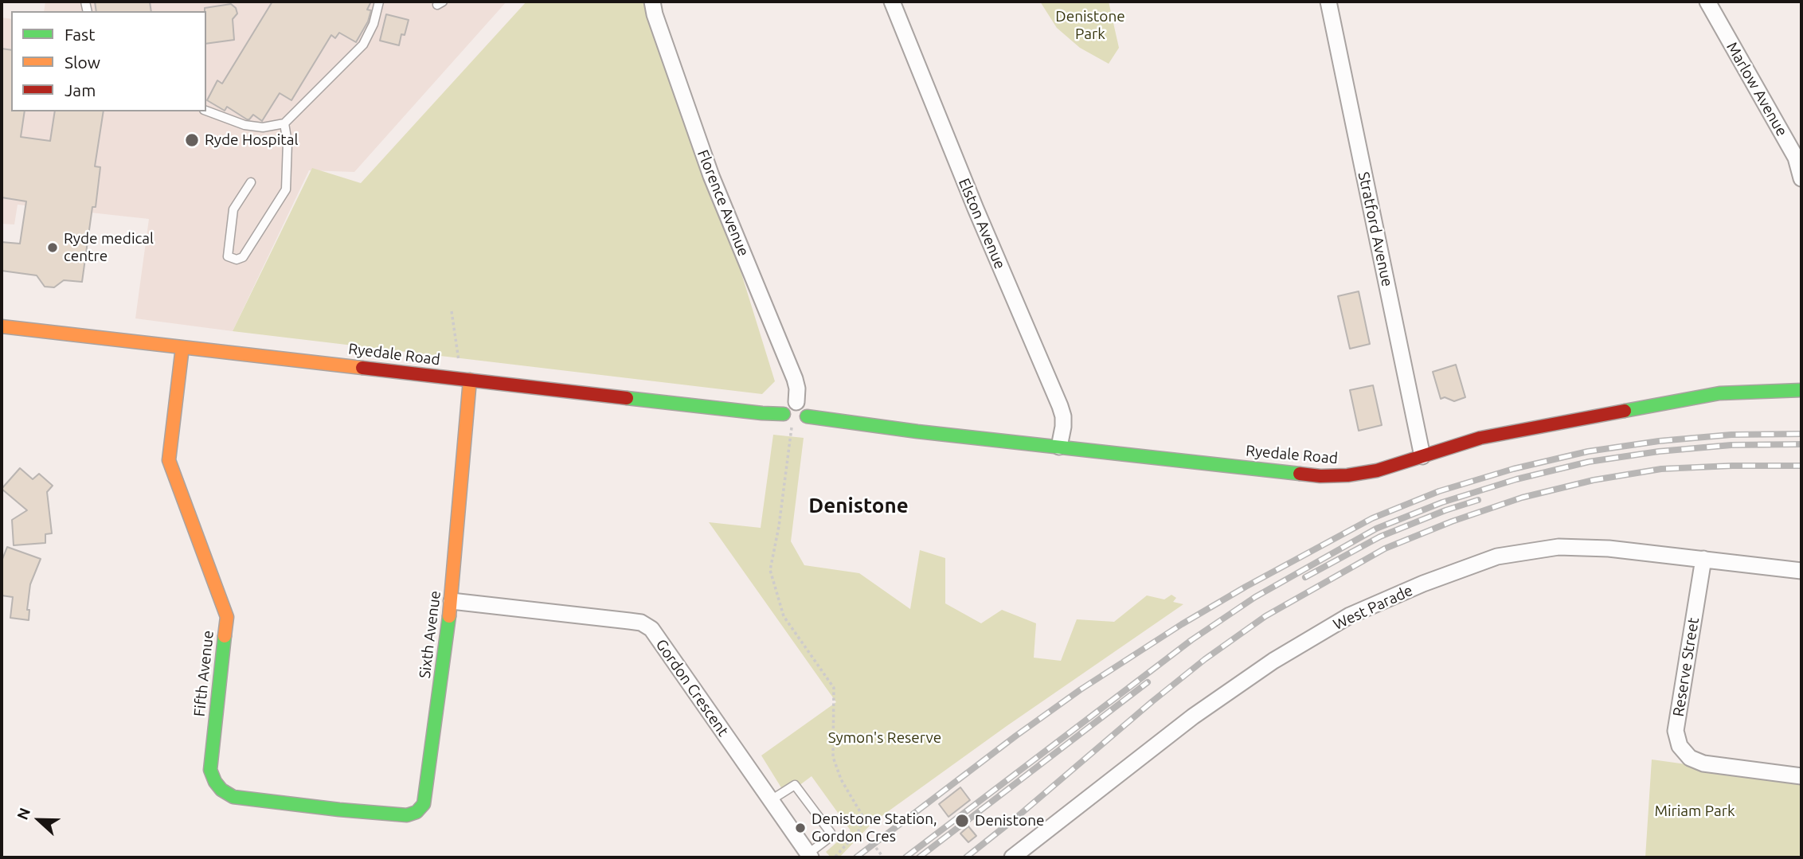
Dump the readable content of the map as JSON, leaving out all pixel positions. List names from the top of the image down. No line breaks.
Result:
{"streets":{"street":["Marlow Avenue","Florence Avenue","Elston Avenue","Stratford Avenue","Ryedale Road","West Parade","Sixth Avenue","Reserve Street","Fifth Avenue","Gordon Crescent"]},"crossings":[["Florence Avenue","Ryedale Road"],["Elston Avenue","Ryedale Road"],["Stratford Avenue","Ryedale Road"],["Ryedale Road","Sixth Avenue"],["Ryedale Road","Fifth Avenue"],["West Parade","Reserve Street"],["Sixth Avenue","Fifth Avenue"],["Sixth Avenue","Gordon Crescent"]],"districts":["Denistone"],"parks":["Denistone Park","Symon's Reserve","Miriam Park"],"places":["Ryde Hospital","Ryde medical centre","Denistone","Denistone Station, Gordon Cres"],"legend":["Fast","Slow","Jam"],"north":"left"}
